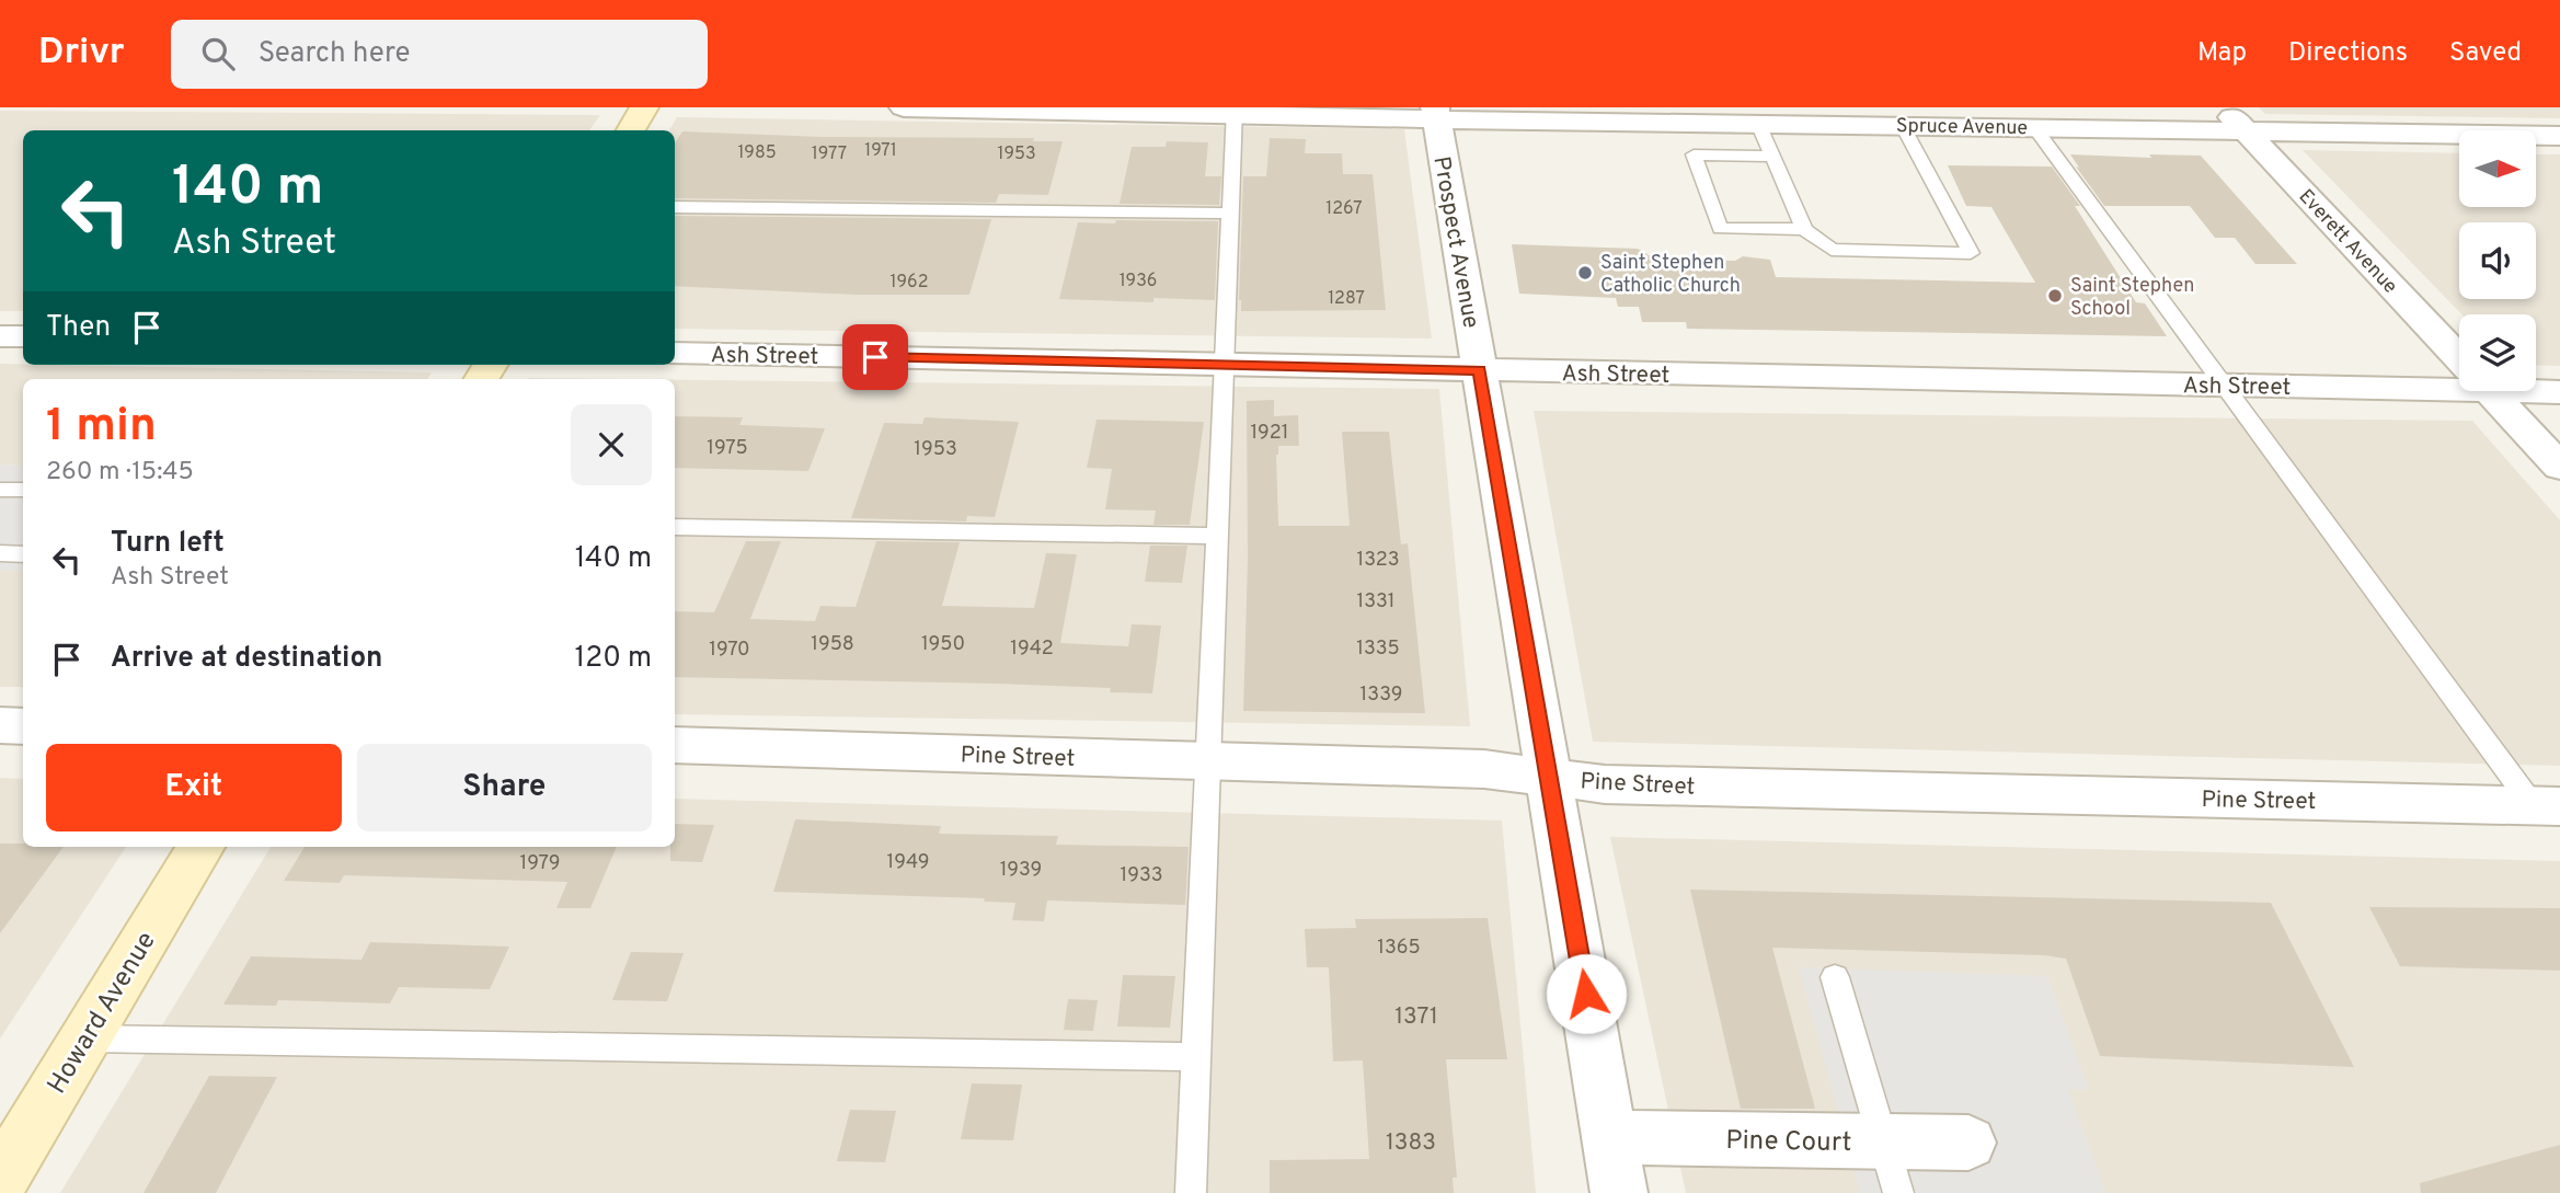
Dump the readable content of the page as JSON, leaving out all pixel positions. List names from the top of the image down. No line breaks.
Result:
{"streets":{"street":["Spruce Avenue","Everett Avenue","Prospect Avenue","Ash Street","Pine Street","Howard Avenue","Pine Court"]},"crossings":[["Spruce Avenue","Everett Avenue"],["Spruce Avenue","Prospect Avenue"],["Prospect Avenue","Ash Street"],["Prospect Avenue","Pine Street"],["Prospect Avenue","Pine Court"]],"places":["Saint Stephen Catholic Church","Saint Stephen School"],"house_numbers":["1971","1985","1977","1953","1267","1936","1962","1287","1921","1975","1953","1323","1331","1958","1950","1942","1335","1970","1339","1949","1979","1939","1933","1365","1371","1383"],"north":"right","page":{"header":"Drivr","search":"Search here","nav":["Map","Directions","Saved"],"turn":["140 m","Ash Street"],"then":"Then","heading":["1 min","260 m · 15:45"],"list":[{"name":"Turn left","note":"Ash Street","value":"140 m"},{"name":"Arrive at destination","value":"120 m"}],"buttons":["Exit","Share"]}}
